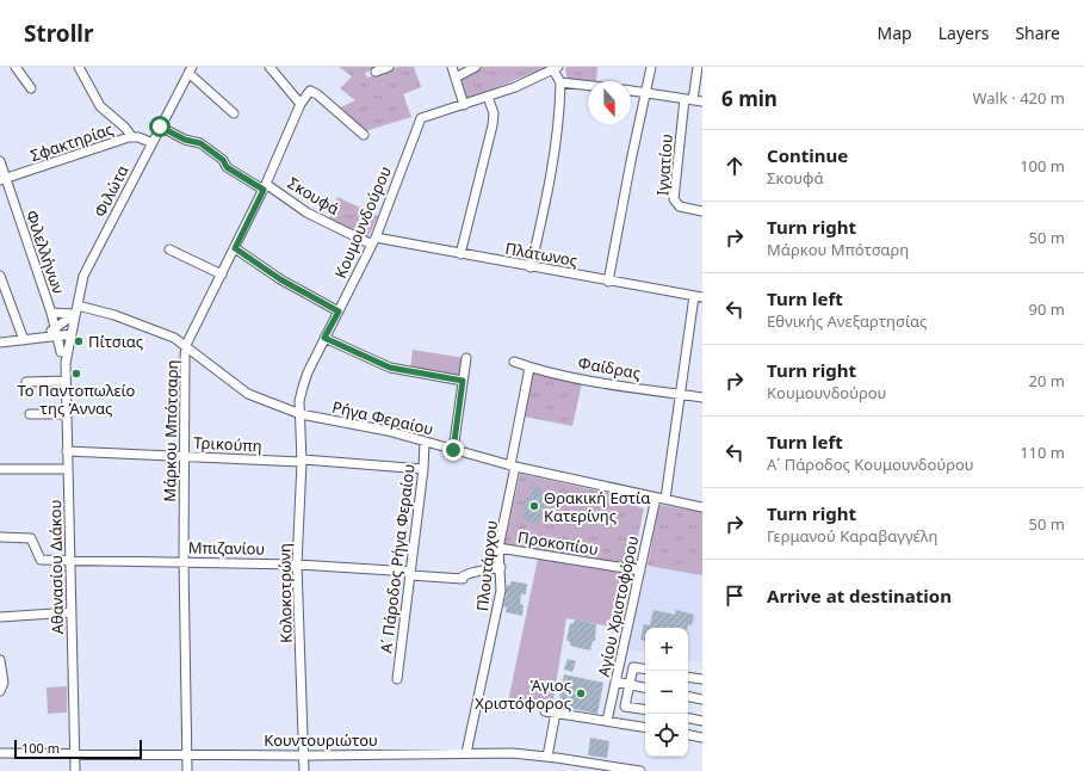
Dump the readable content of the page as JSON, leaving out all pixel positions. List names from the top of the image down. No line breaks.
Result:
{"streets":{"street":["Σφακτηρίας","Ιγνατίου","Φιλώτα","Σκουφά","Κουμουνδούρου","Φιλελλήνων","Πλάτωνος","Φαίδρας","Ρήγα Φεραίου","Μάρκου Μπότσαρη","Τρικούπη","Προκοπίου","Μπιζανίου","Α΄ Πάροδος Ρήγα Φεραίου","Πλουτάρχου","Αθανασίου Διάκου","Κολοκοτρώνη","Αγίου Χριστοφόρου","Κουντουριώτου"]},"crossings":[["Σφακτηρίας","Φιλώτα"],["Σφακτηρίας","Φιλελλήνων"],["Φιλώτα","Σκουφά"],["Φιλώτα","Ρήγα Φεραίου"],["Φιλώτα","Αθανασίου Διάκου"],["Σκουφά","Κουμουνδούρου"],["Σκουφά","Πλάτωνος"],["Σκουφά","Μάρκου Μπότσαρη"],["Κουμουνδούρου","Πλάτωνος"],["Κουμουνδούρου","Ρήγα Φεραίου"],["Κουμουνδούρου","Κολοκοτρώνη"],["Φιλελλήνων","Ρήγα Φεραίου"],["Φιλελλήνων","Αθανασίου Διάκου"],["Πλάτωνος","Αγίου Χριστοφόρου"],["Φαίδρας","Πλουτάρχου"],["Φαίδρας","Αγίου Χριστοφόρου"],["Ρήγα Φεραίου","Μάρκου Μπότσαρη"],["Ρήγα Φεραίου","Α΄ Πάροδος Ρήγα Φεραίου"],["Ρήγα Φεραίου","Πλουτάρχου"],["Ρήγα Φεραίου","Κολοκοτρώνη"],["Ρήγα Φεραίου","Αγίου Χριστοφόρου"],["Μάρκου Μπότσαρη","Τρικούπη"],["Μάρκου Μπότσαρη","Μπιζανίου"],["Μάρκου Μπότσαρη","Κουντουριώτου"],["Τρικούπη","Α΄ Πάροδος Ρήγα Φεραίου"],["Τρικούπη","Αθανασίου Διάκου"],["Τρικούπη","Κολοκοτρώνη"],["Προκοπίου","Πλουτάρχου"],["Προκοπίου","Αγίου Χριστοφόρου"],["Μπιζανίου","Α΄ Πάροδος Ρήγα Φεραίου"],["Μπιζανίου","Πλουτάρχου"],["Μπιζανίου","Αθανασίου Διάκου"],["Μπιζανίου","Κολοκοτρώνη"],["Πλουτάρχου","Κουντουριώτου"],["Αθανασίου Διάκου","Κουντουριώτου"],["Κολοκοτρώνη","Κουντουριώτου"]],"places":["Πίτσιας","Το Παντοπωλείο της Άννας","Θρακική Εστία Κατερίνης","Άγιος Χριστόφορος"],"scale_bar":"100 m","north":"bottom","page":{"header":"Strollr","nav":["Map","Layers","Share"],"heading":["6 min","Walk · 420 m"],"list":[["Continue","Σκουφά","100 m"],["Turn right","Μάρκου Μπότσαρη","50 m"],["Turn left","Εθνικής Ανεξαρτησίας","90 m"],["Turn right","Κουμουνδούρου","20 m"],["Turn left","Α΄ Πάροδος Κουμουνδούρου","110 m"],["Turn right","Γερμανού Καραβαγγέλη","50 m"],"Arrive at destination"],"map_buttons":["+","−"],"scale":"100 m"}}
